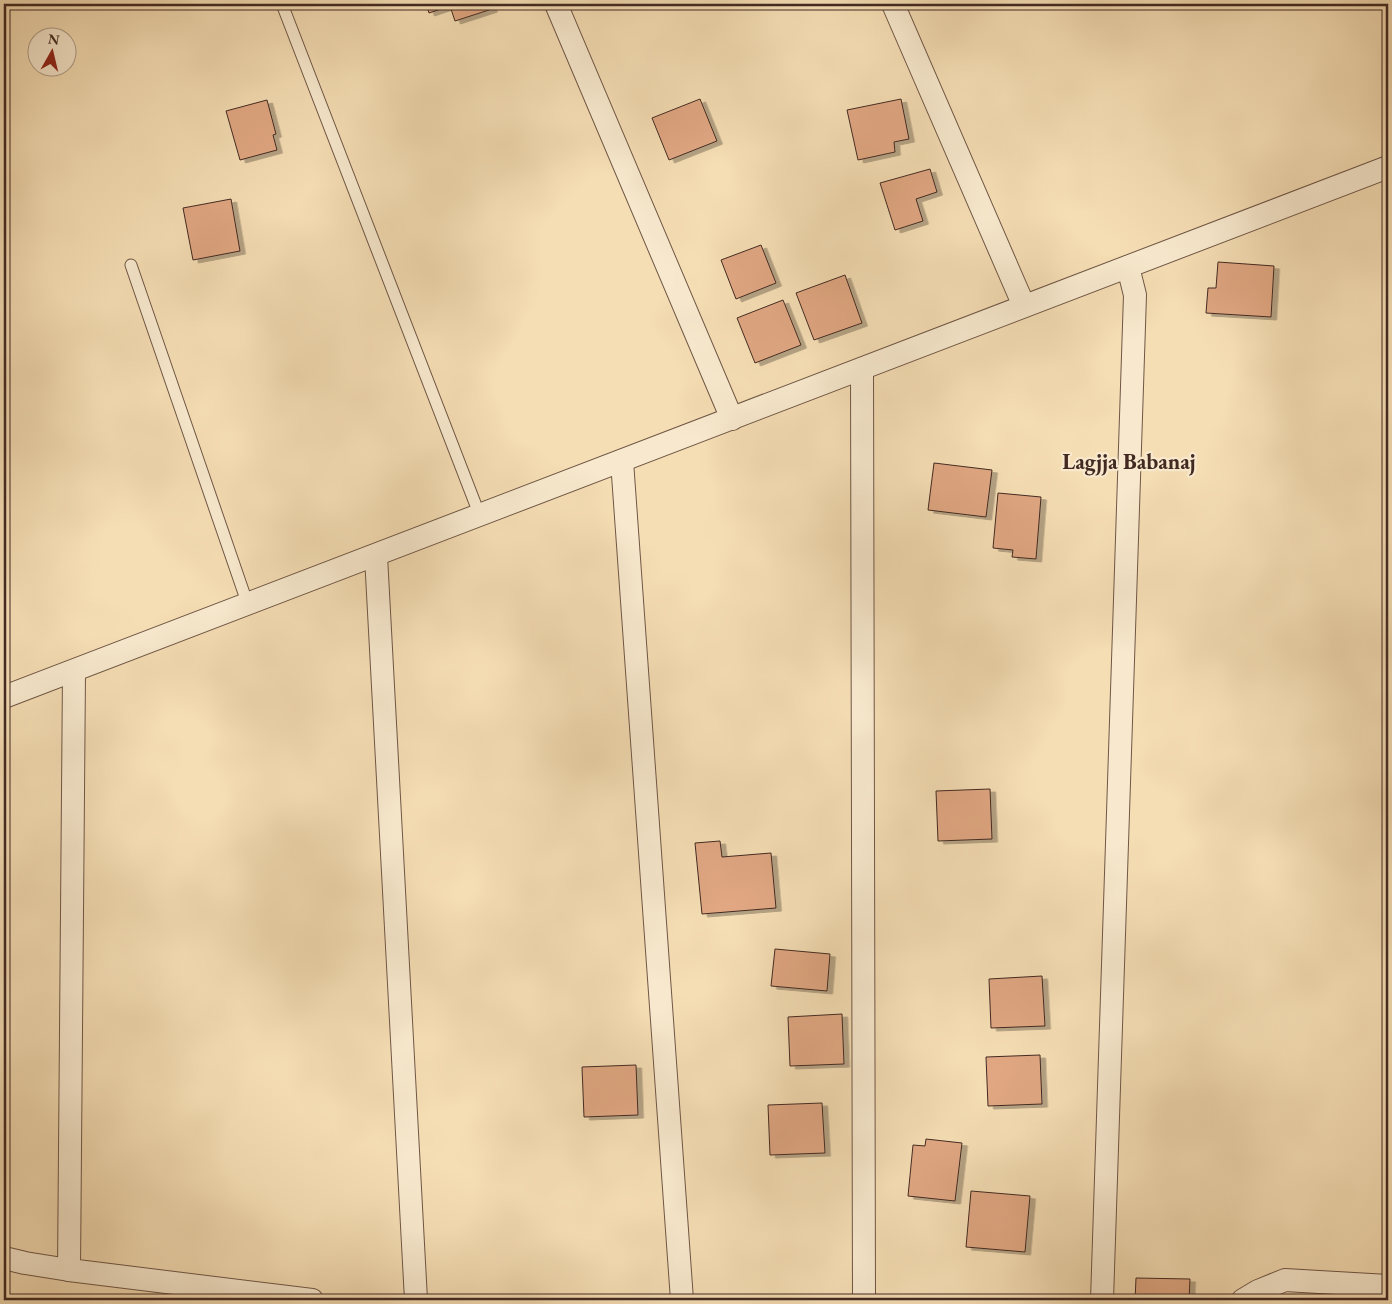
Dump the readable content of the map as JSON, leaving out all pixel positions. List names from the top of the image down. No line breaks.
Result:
{"districts":["Lagjja Babanaj"],"north":"top"}
